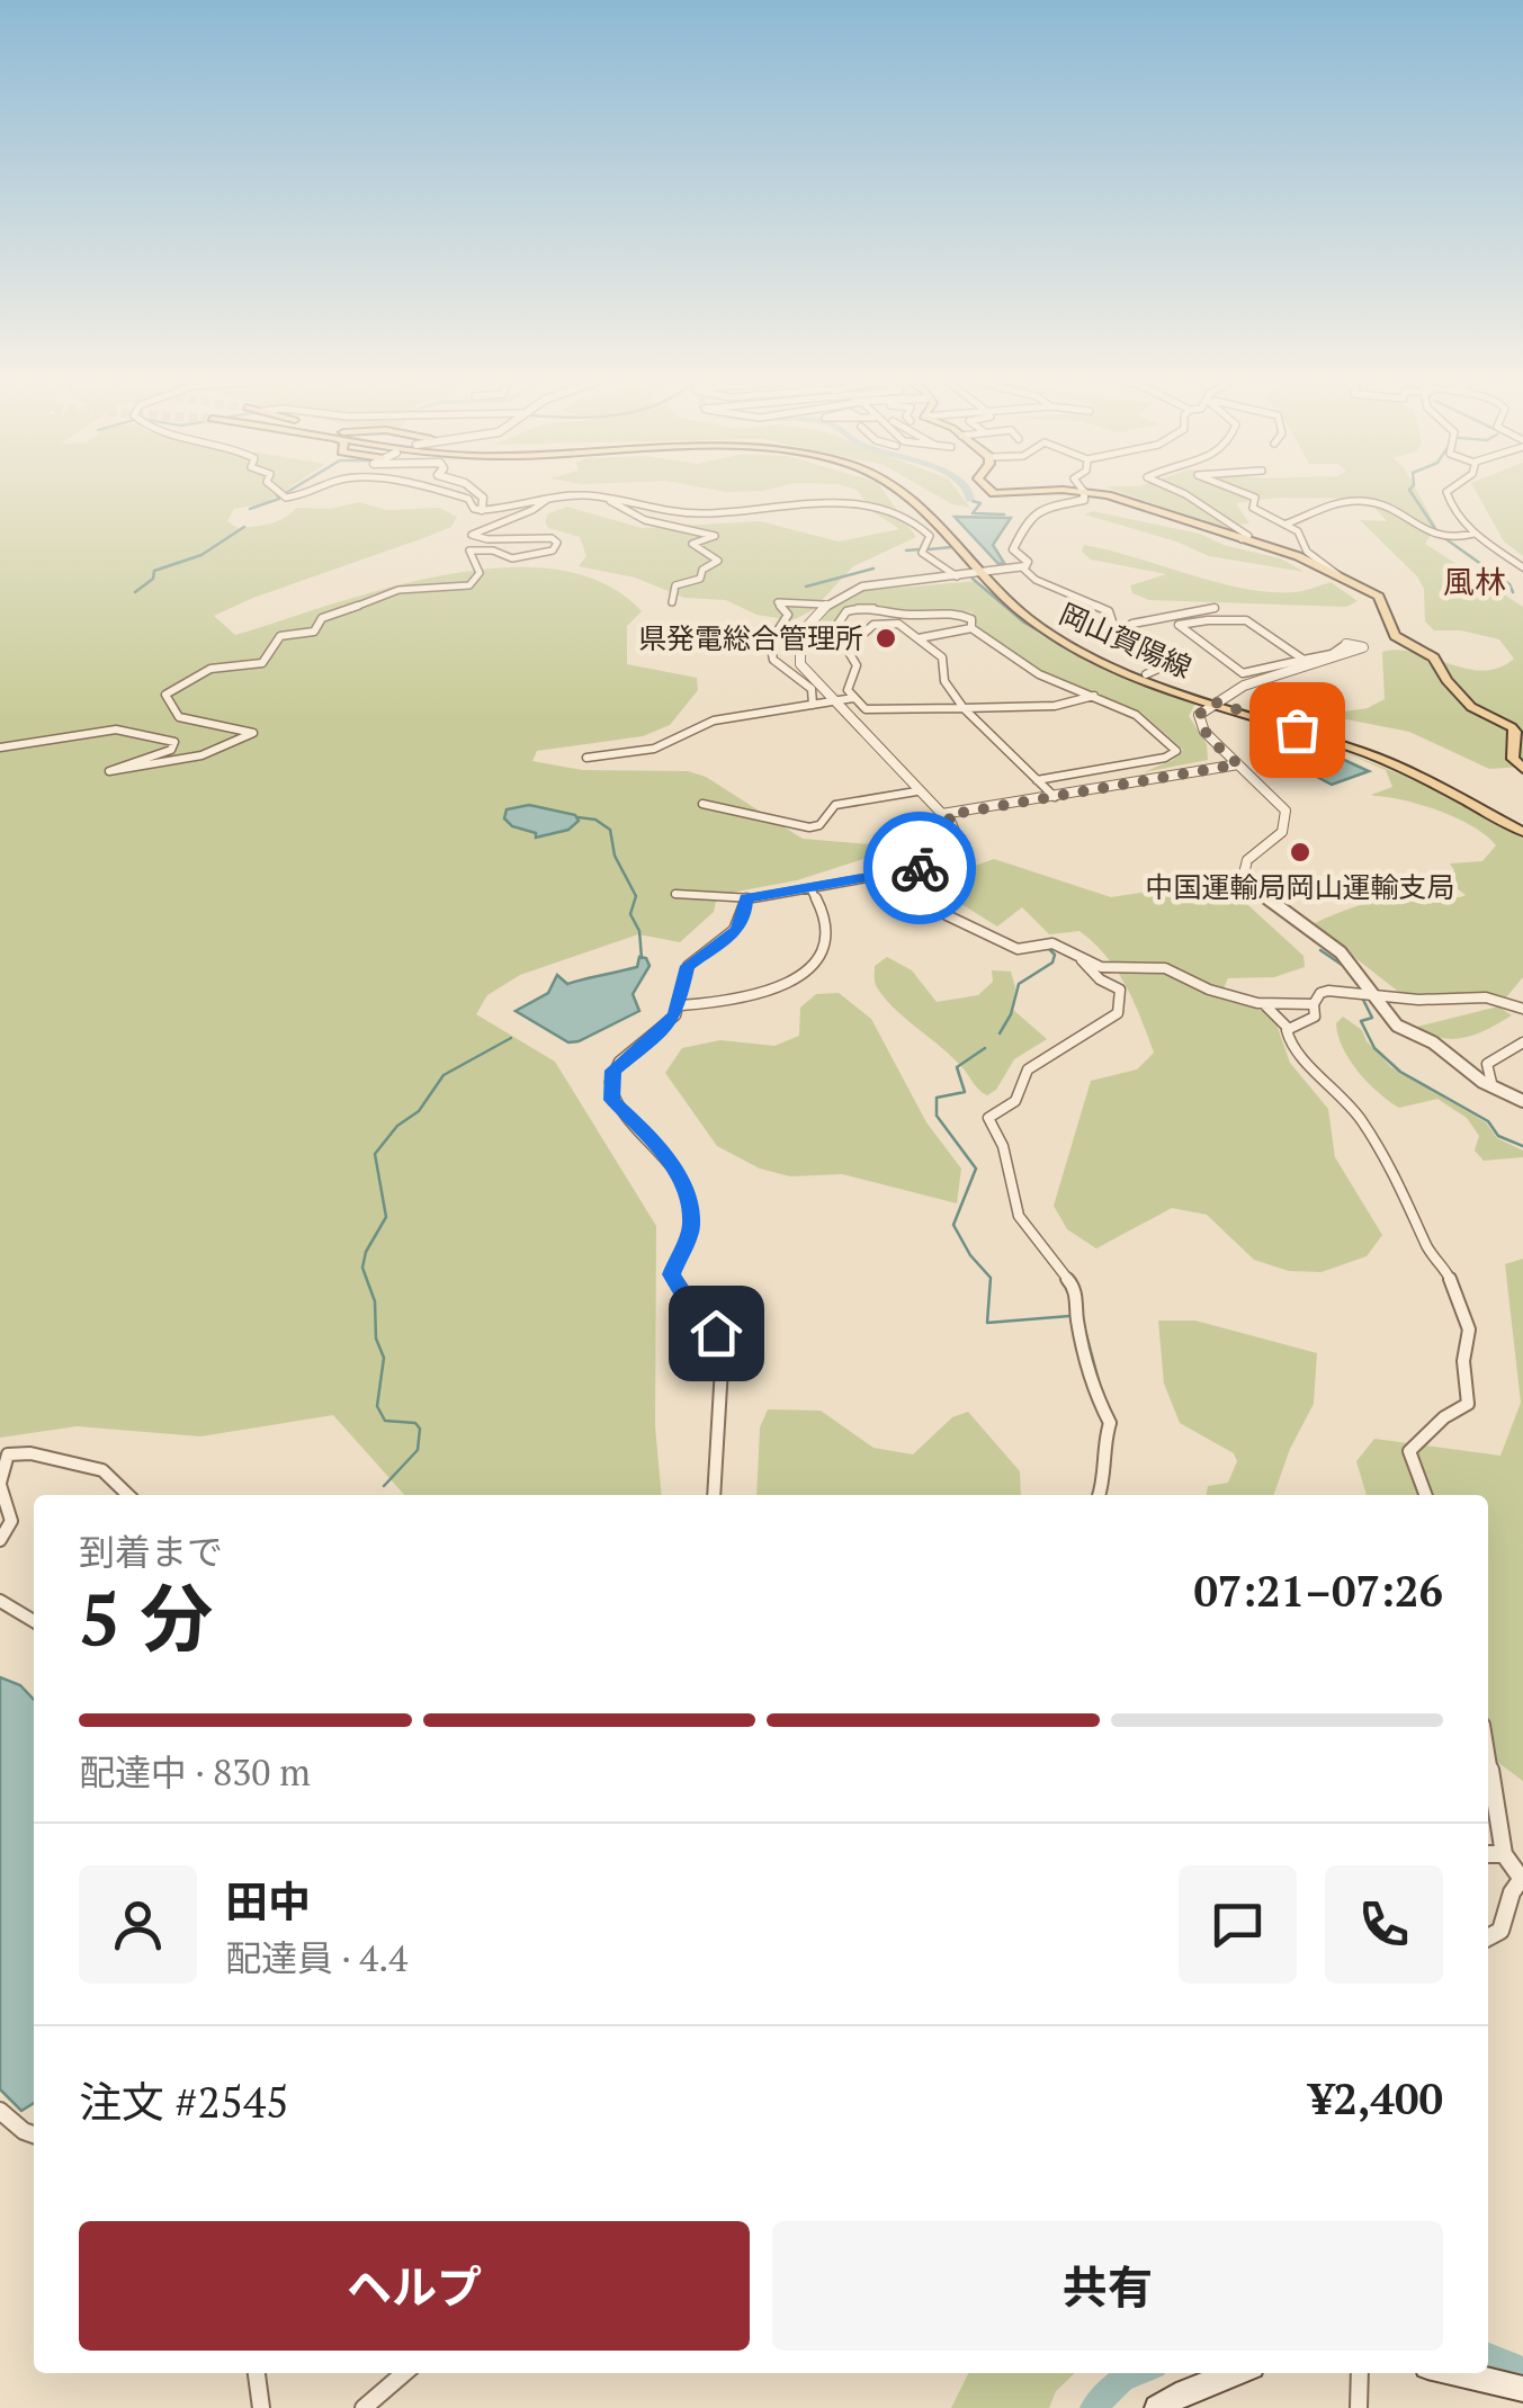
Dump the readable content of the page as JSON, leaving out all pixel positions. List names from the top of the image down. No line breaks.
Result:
{"streets":{"main road":["岡山賀陽線"]},"districts":["風林"],"places":["県発電総合管理所","中国運輸局岡山運輸支局"],"page":{"heading":["5 分","到着まで","07:21–07:26"],"panel":["田中","配達員 · 4.4","注文 #2545","¥2,400"],"bar":"配達中 · 830 m","buttons":["ヘルプ","共有"]}}
